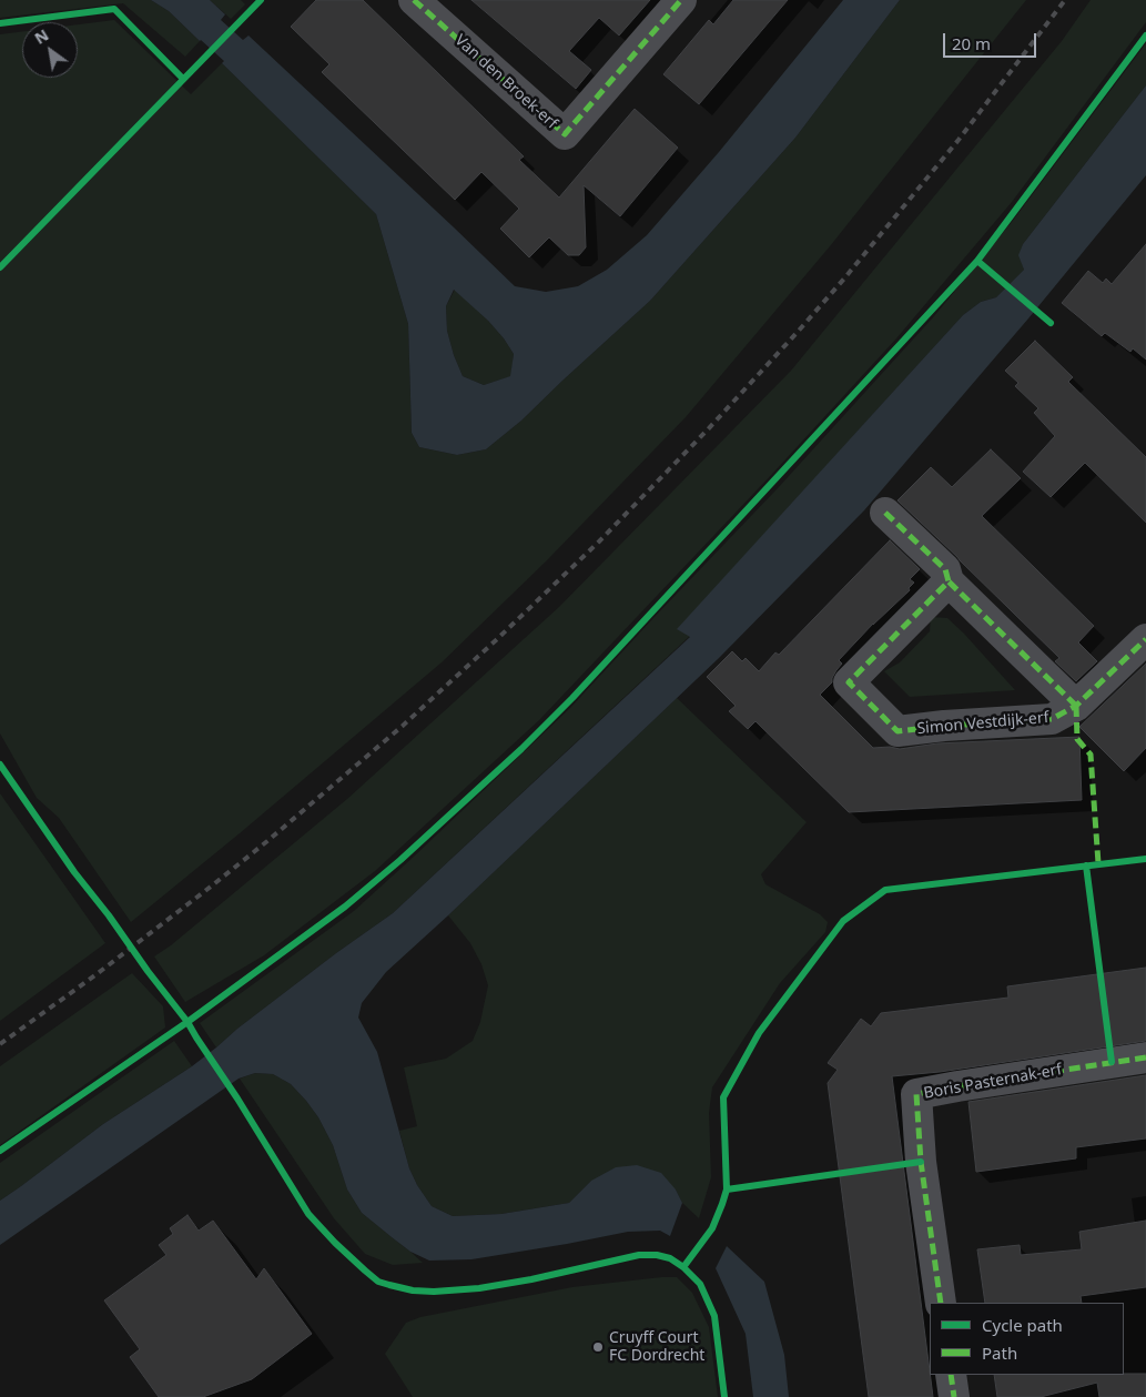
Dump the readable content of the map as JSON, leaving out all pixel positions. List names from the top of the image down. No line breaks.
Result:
{"streets":{"street":["Van den Broek-erf","Simon Vestdijk-erf","Boris Pasternak-erf"]},"places":["Cruyff Court FC Dordrecht"],"legend":["Cycle path","Path"],"scale_bar":"20 m","north":"top left"}
